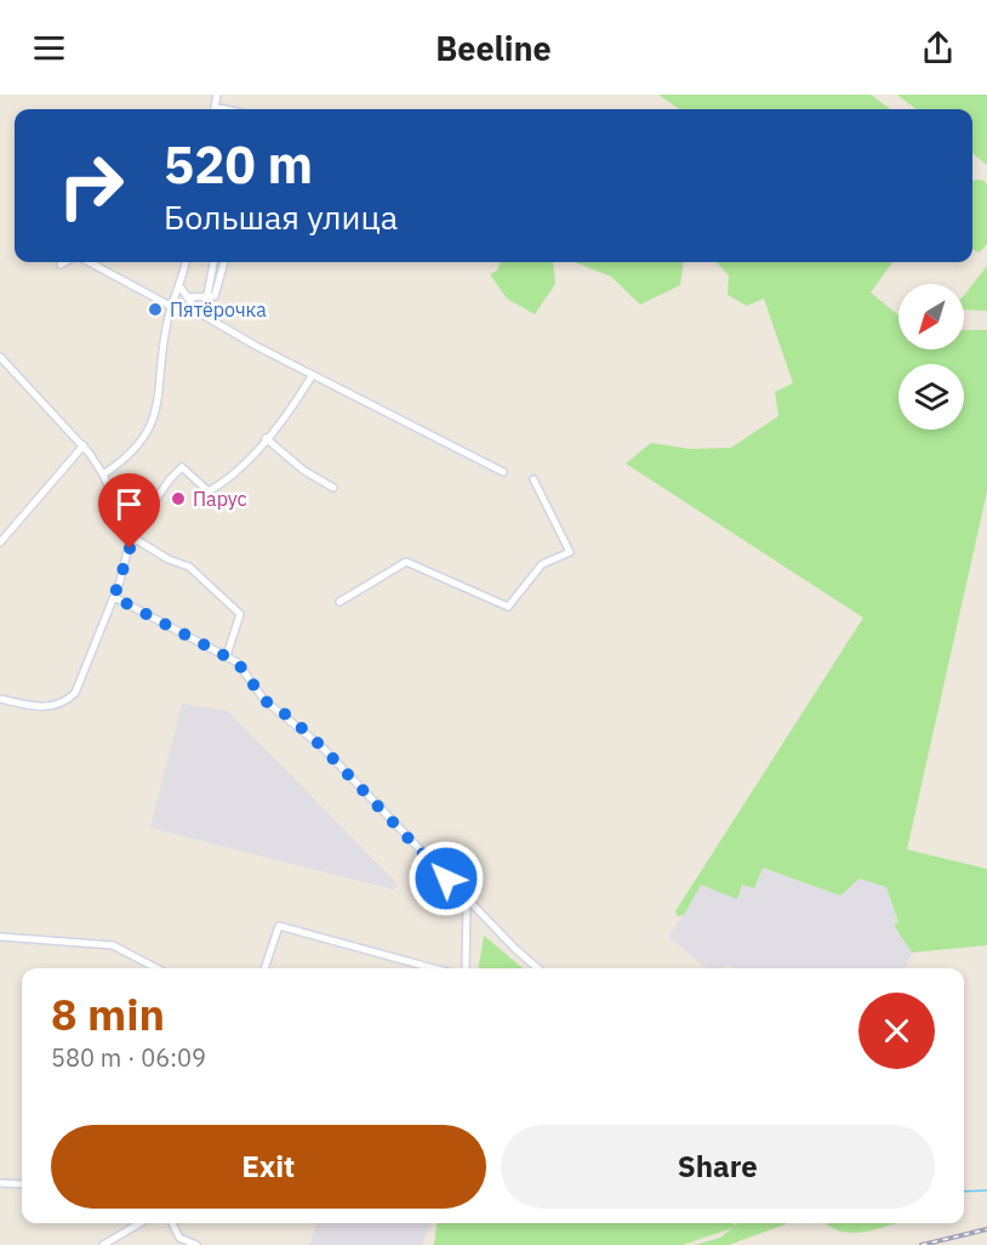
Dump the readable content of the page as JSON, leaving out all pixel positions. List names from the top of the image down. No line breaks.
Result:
{"places":["Пятёрочка","Парус"],"north":"bottom left","page":{"header":"Beeline","turn":["520 m","Большая улица"],"heading":["8 min","580 m · 06:09"],"buttons":["Exit","Share"]}}
